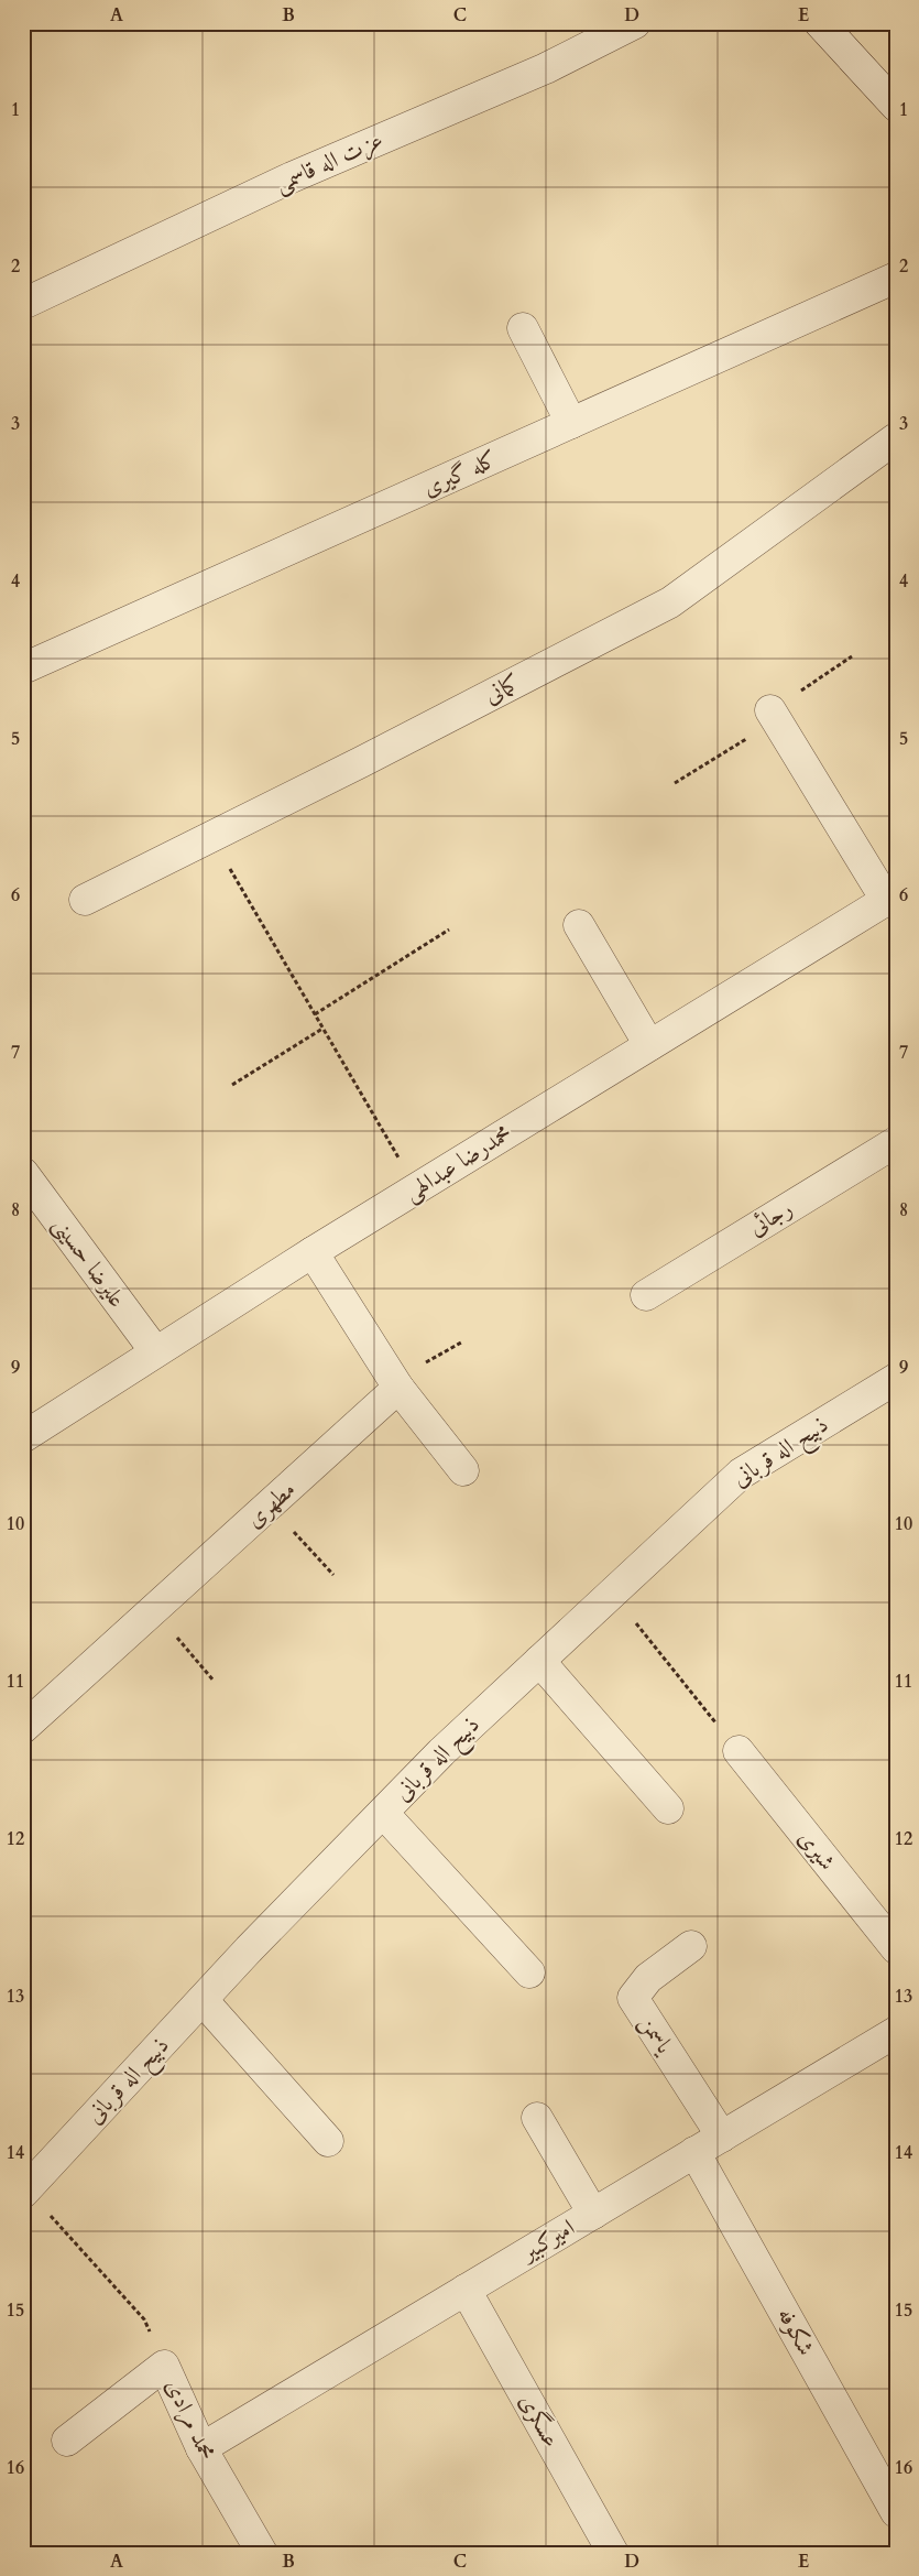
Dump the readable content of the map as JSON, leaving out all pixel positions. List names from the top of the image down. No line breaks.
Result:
{"streets":{"street":["عزت اله قاسمی","کله گیری","کمانی","محمدرضا عبدالهی","رجائی","علیرضا حسینی","ذبیح اله قربانی","مطهری","شیری","یاسمن","امیرکبیر","شکوفه","محمد مرادی","عسگری"]},"crossings":[["محمدرضا عبدالهی","علیرضا حسینی"],["یاسمن","امیرکبیر"],["امیرکبیر","شکوفه"],["امیرکبیر","محمد مرادی"],["امیرکبیر","عسگری"]],"grid":{"columns":["A","B","C","D","E"],"rows":["1","2","3","4","5","6","7","8","9","10","11","12","13","14","15","16"]}}
